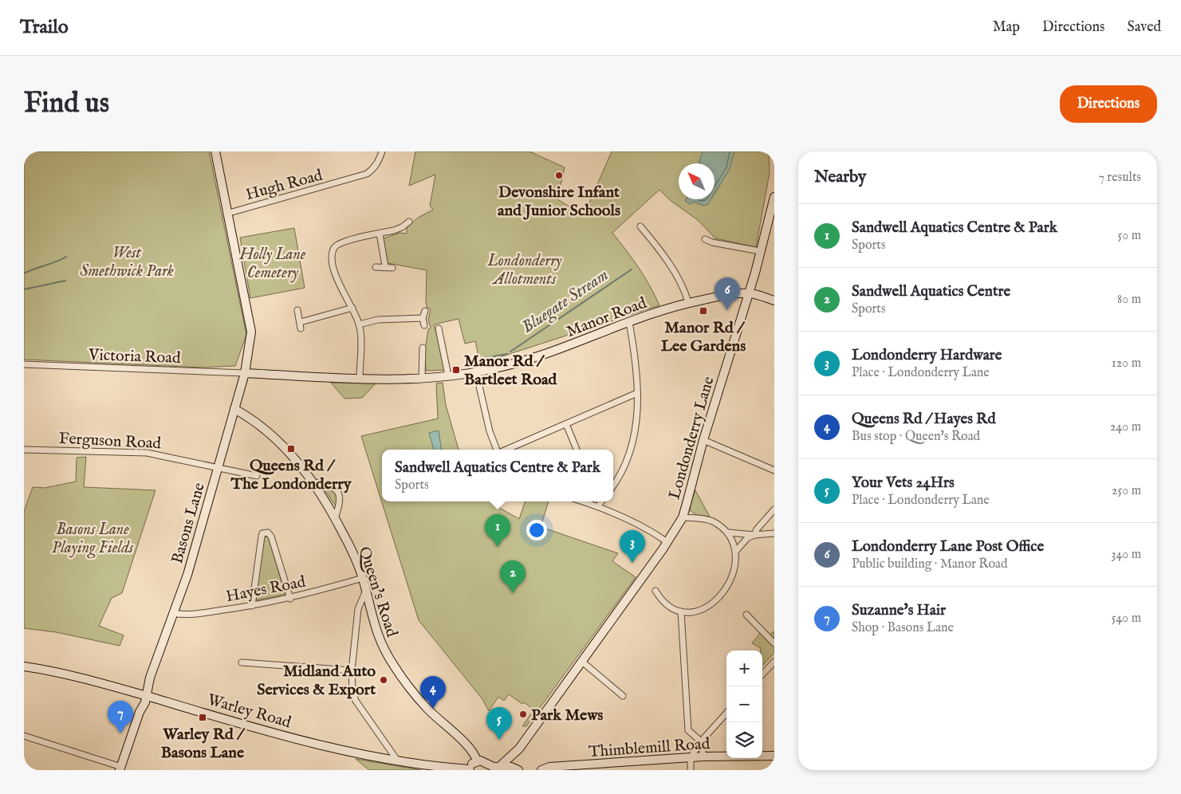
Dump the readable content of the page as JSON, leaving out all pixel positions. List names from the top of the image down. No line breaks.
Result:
{"streets":{"street":["Hugh Road","Manor Road","Victoria Road","Londonderry Lane","Ferguson Road","Basons Lane","Hayes Road","Queen's Road","Warley Road","Thimblemill Road"]},"crossings":[["Hugh Road","Basons Lane"],["Manor Road","Victoria Road"],["Manor Road","Londonderry Lane"],["Manor Road","Basons Lane"],["Victoria Road","Basons Lane"],["Ferguson Road","Basons Lane"],["Basons Lane","Hayes Road"],["Basons Lane","Queen's Road"],["Basons Lane","Warley Road"],["Hayes Road","Queen's Road"]],"water":["Bluegate Stream"],"parks":["West Smethwick Park","Holly Lane Cemetery","Londonderry Allotments","Basons Lane Playing Fields"],"places":{"other":["Devonshire Infant and Junior Schools","Midland Auto Services & Export","Park Mews"],"transit":["Manor Rd / Lee Gardens","Manor Rd / Bartleet Road","Queens Rd / The Londonderry","Warley Rd / Basons Lane"]},"north":"top left","page":{"header":"Trailo","nav":["Map","Directions","Saved"],"buttons":"Directions","title":"Find us","heading":["Nearby","7 results"],"list":[{"mark":"1","name":"Sandwell Aquatics Centre & Park","note":"Sports","value":"50 m"},{"mark":"2","name":"Sandwell Aquatics Centre","note":"Sports","value":"80 m"},{"mark":"3","name":"Londonderry Hardware","note":"Place · Londonderry Lane","value":"120 m"},{"mark":"4","name":"Queens Rd / Hayes Rd","note":"Bus stop · Queen's Road","value":"240 m"},{"mark":"5","name":"Your Vets 24Hrs","note":"Place · Londonderry Lane","value":"250 m"},{"mark":"6","name":"Londonderry Lane Post Office","note":"Public building · Manor Road","value":"340 m"},{"mark":"7","name":"Suzanne's Hair","note":"Shop · Basons Lane","value":"540 m"}],"pins":["6","1","3","2","4","7","5"],"popup":["Sandwell Aquatics Centre & Park","Sports"],"map_buttons":["+","−"]}}
